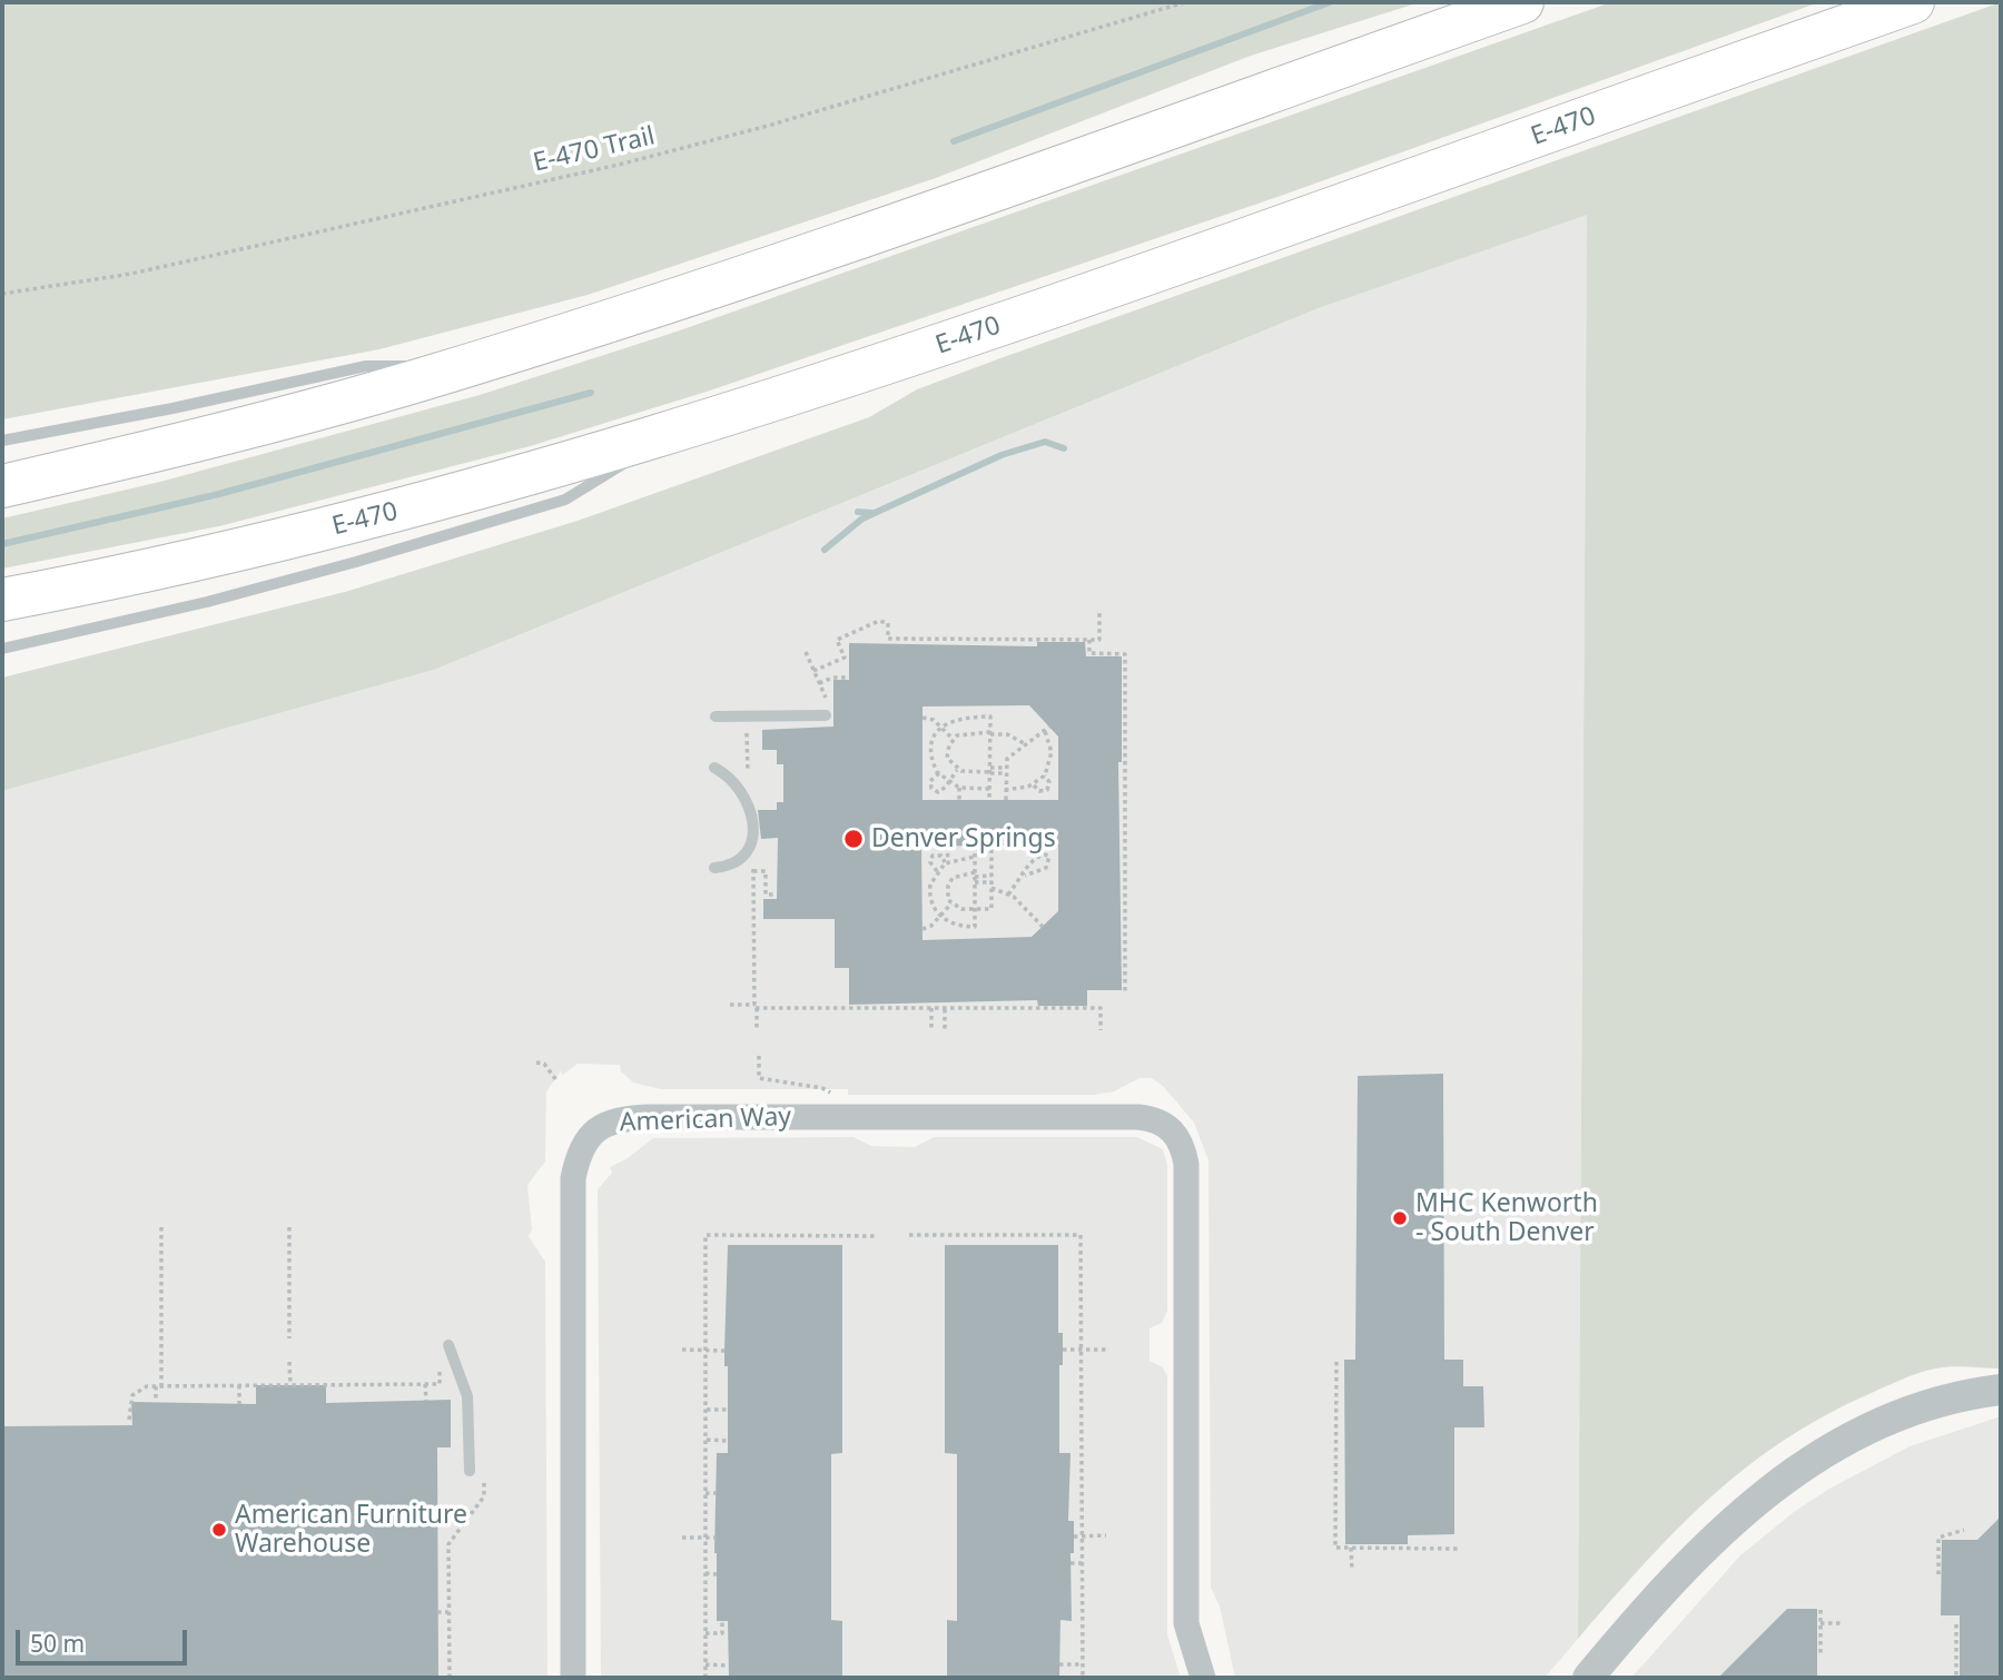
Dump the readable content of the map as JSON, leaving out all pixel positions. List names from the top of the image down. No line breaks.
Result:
{"streets":{"highway":["E-470"],"street":["American Way"],"path":["E-470 Trail"]},"places":["Denver Springs","MHC Kenworth - South Denver","American Furniture Warehouse"],"scale_bar":"50 m"}
